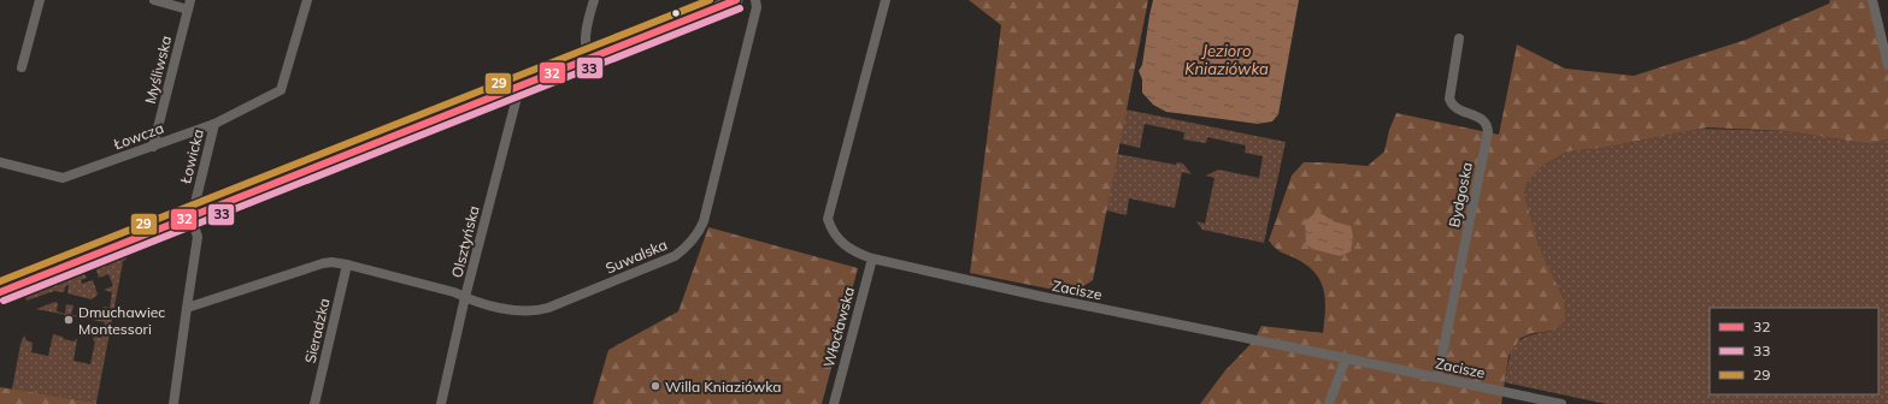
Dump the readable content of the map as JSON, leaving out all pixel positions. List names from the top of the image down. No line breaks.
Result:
{"streets":{"street":["Myśliwska","Łowcza","Łowicka","Bydgoska","Olsztyńska","Suwalska","Zacisze","Włocławska","Sieradzka"]},"crossings":[["Myśliwska","Łowcza"],["Łowcza","Łowicka"],["Bydgoska","Zacisze"],["Olsztyńska","Suwalska"],["Suwalska","Sieradzka"],["Zacisze","Włocławska"]],"water":["Jezioro Kniaziówka"],"places":["Dmuchawiec Montessori","Willa Kniaziówka"],"lines":["transit line 32","transit line 29","transit line 33"],"legend":["32","33","29"]}
